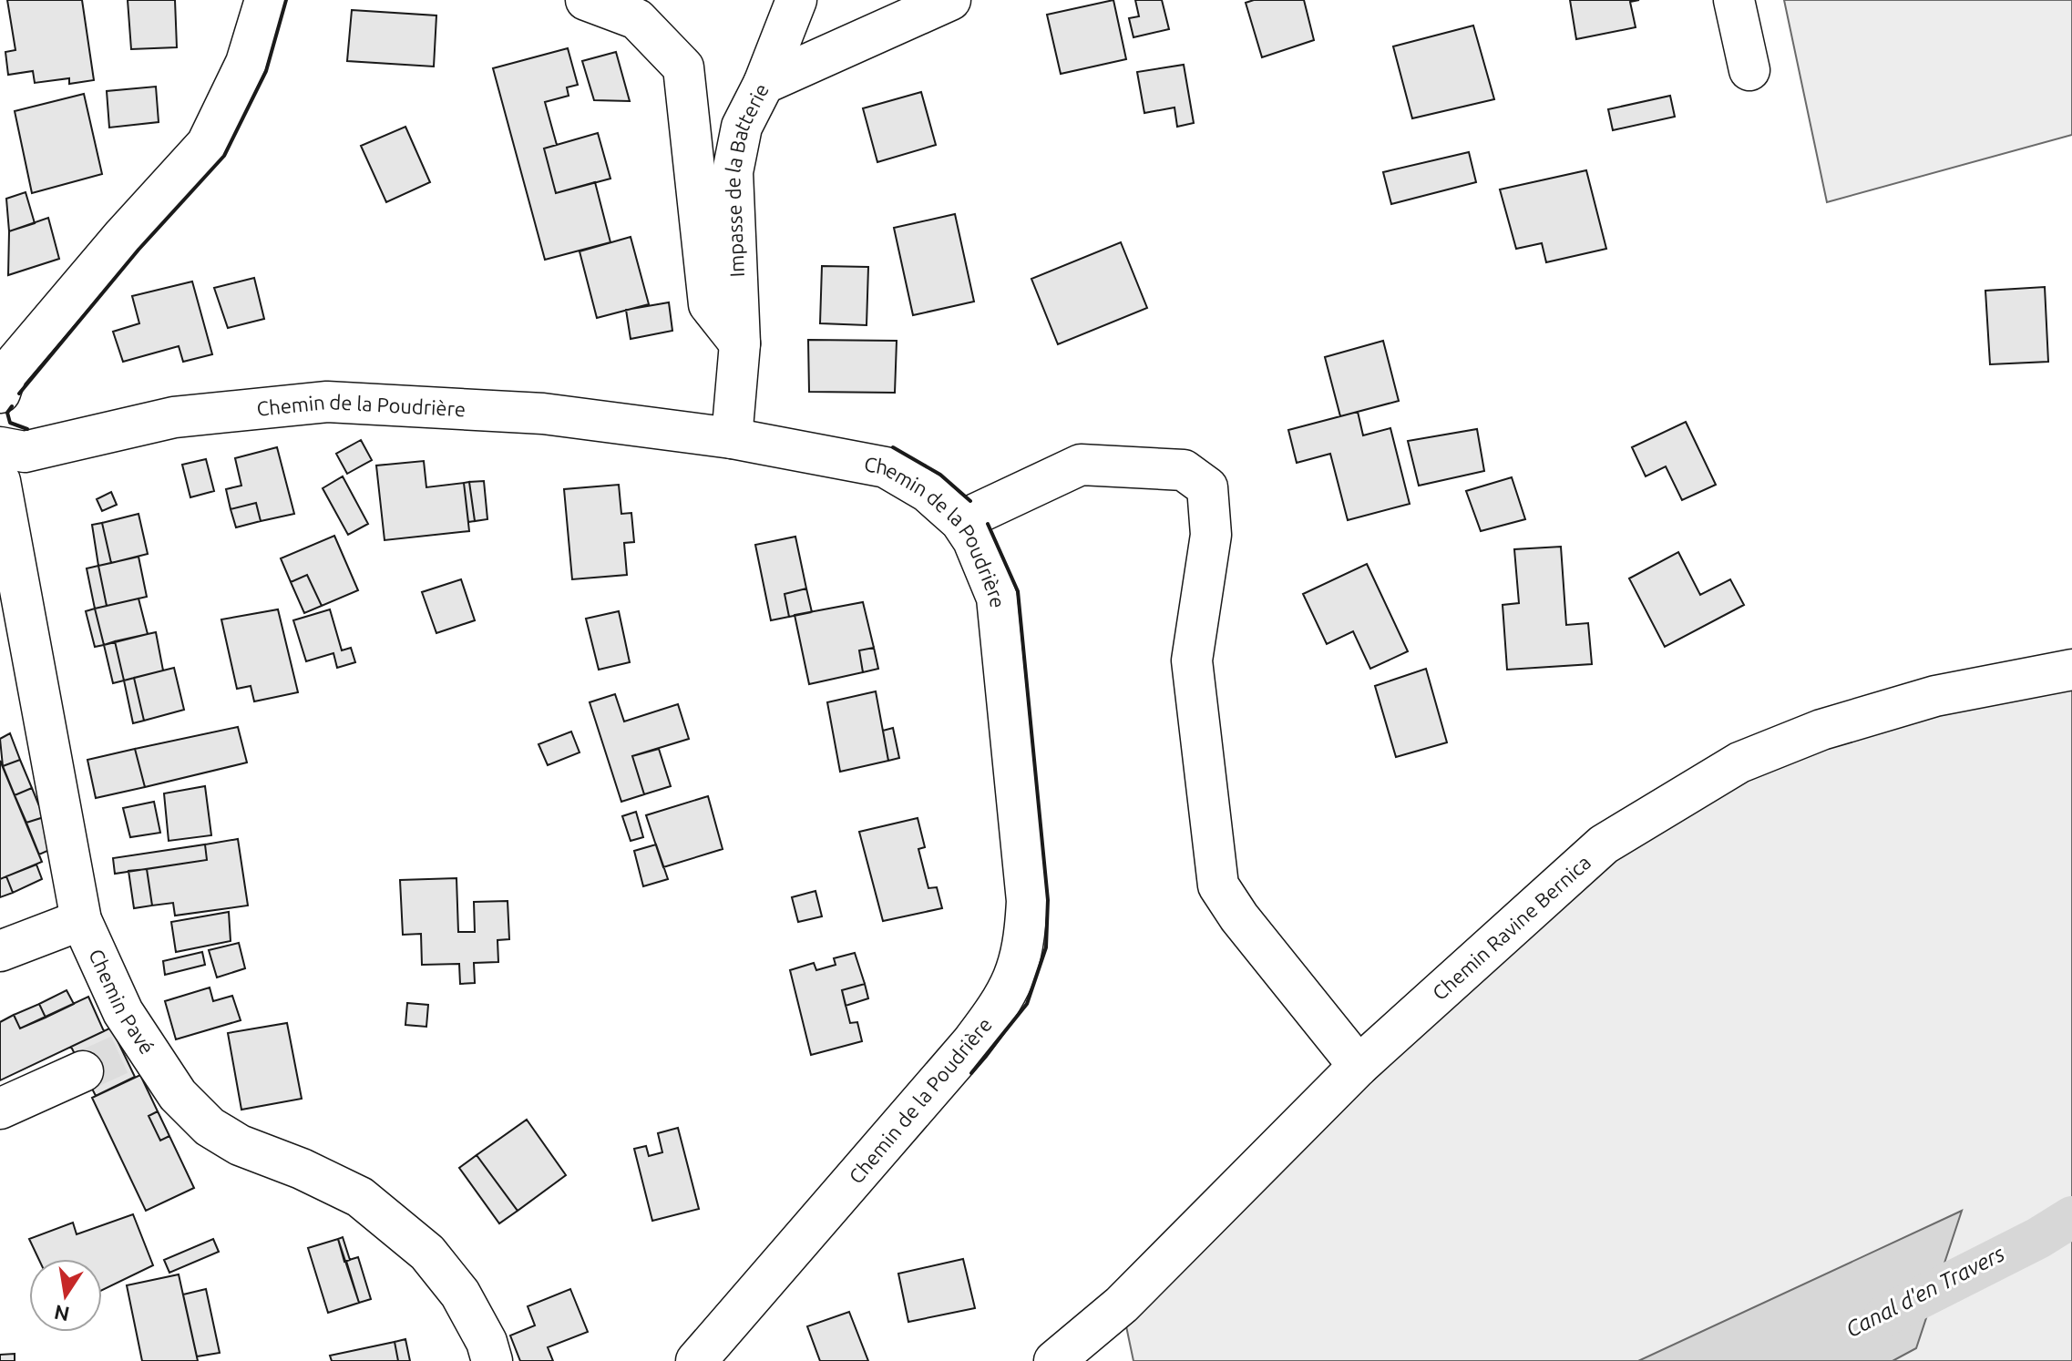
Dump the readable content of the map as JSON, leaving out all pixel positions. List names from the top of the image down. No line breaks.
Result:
{"streets":{"street":["Impasse de la Batterie","Chemin de la Poudrière","Chemin Ravine Bernica","Chemin Pavé"]},"crossings":[["Impasse de la Batterie","Chemin de la Poudrière"]],"water":["Canal d'en Travers"],"north":"bottom"}
